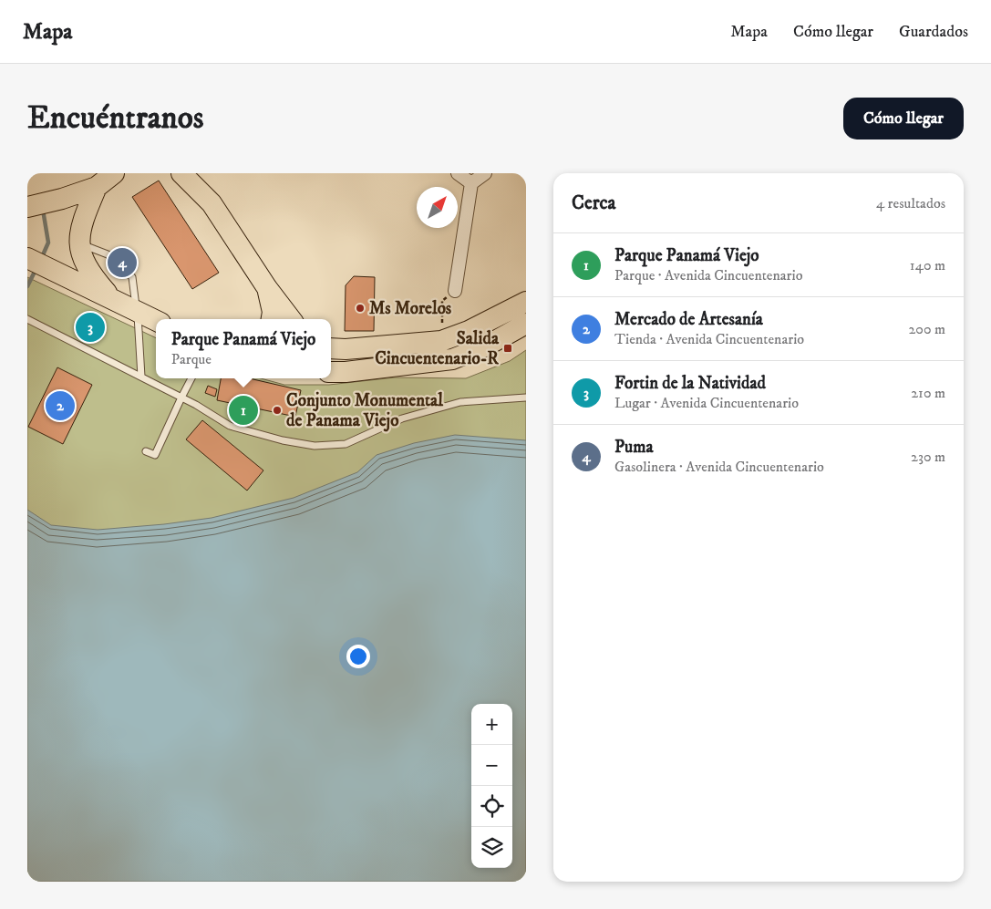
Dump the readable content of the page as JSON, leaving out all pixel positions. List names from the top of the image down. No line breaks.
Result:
{"places":{"other":["Ms Morelos","Conjunto Monumental de Panama Viejo"],"transit":["Salida Cincuentenario-R"]},"north":"top right","page":{"header":"Mapa","nav":["Mapa","Cómo llegar","Guardados"],"buttons":"Cómo llegar","title":"Encuéntranos","heading":["Cerca","4 resultados"],"list":[{"mark":"1","name":"Parque Panamá Viejo","note":"Parque · Avenida Cincuentenario","value":"140 m"},{"mark":"2","name":"Mercado de Artesanía","note":"Tienda · Avenida Cincuentenario","value":"200 m"},{"mark":"3","name":"Fortin de la Natividad","note":"Lugar · Avenida Cincuentenario","value":"210 m"},{"mark":"4","name":"Puma","note":"Gasolinera · Avenida Cincuentenario","value":"230 m"}],"pins":["4","3","2","1"],"popup":["Parque Panamá Viejo","Parque"],"map_buttons":["+","−"]}}
